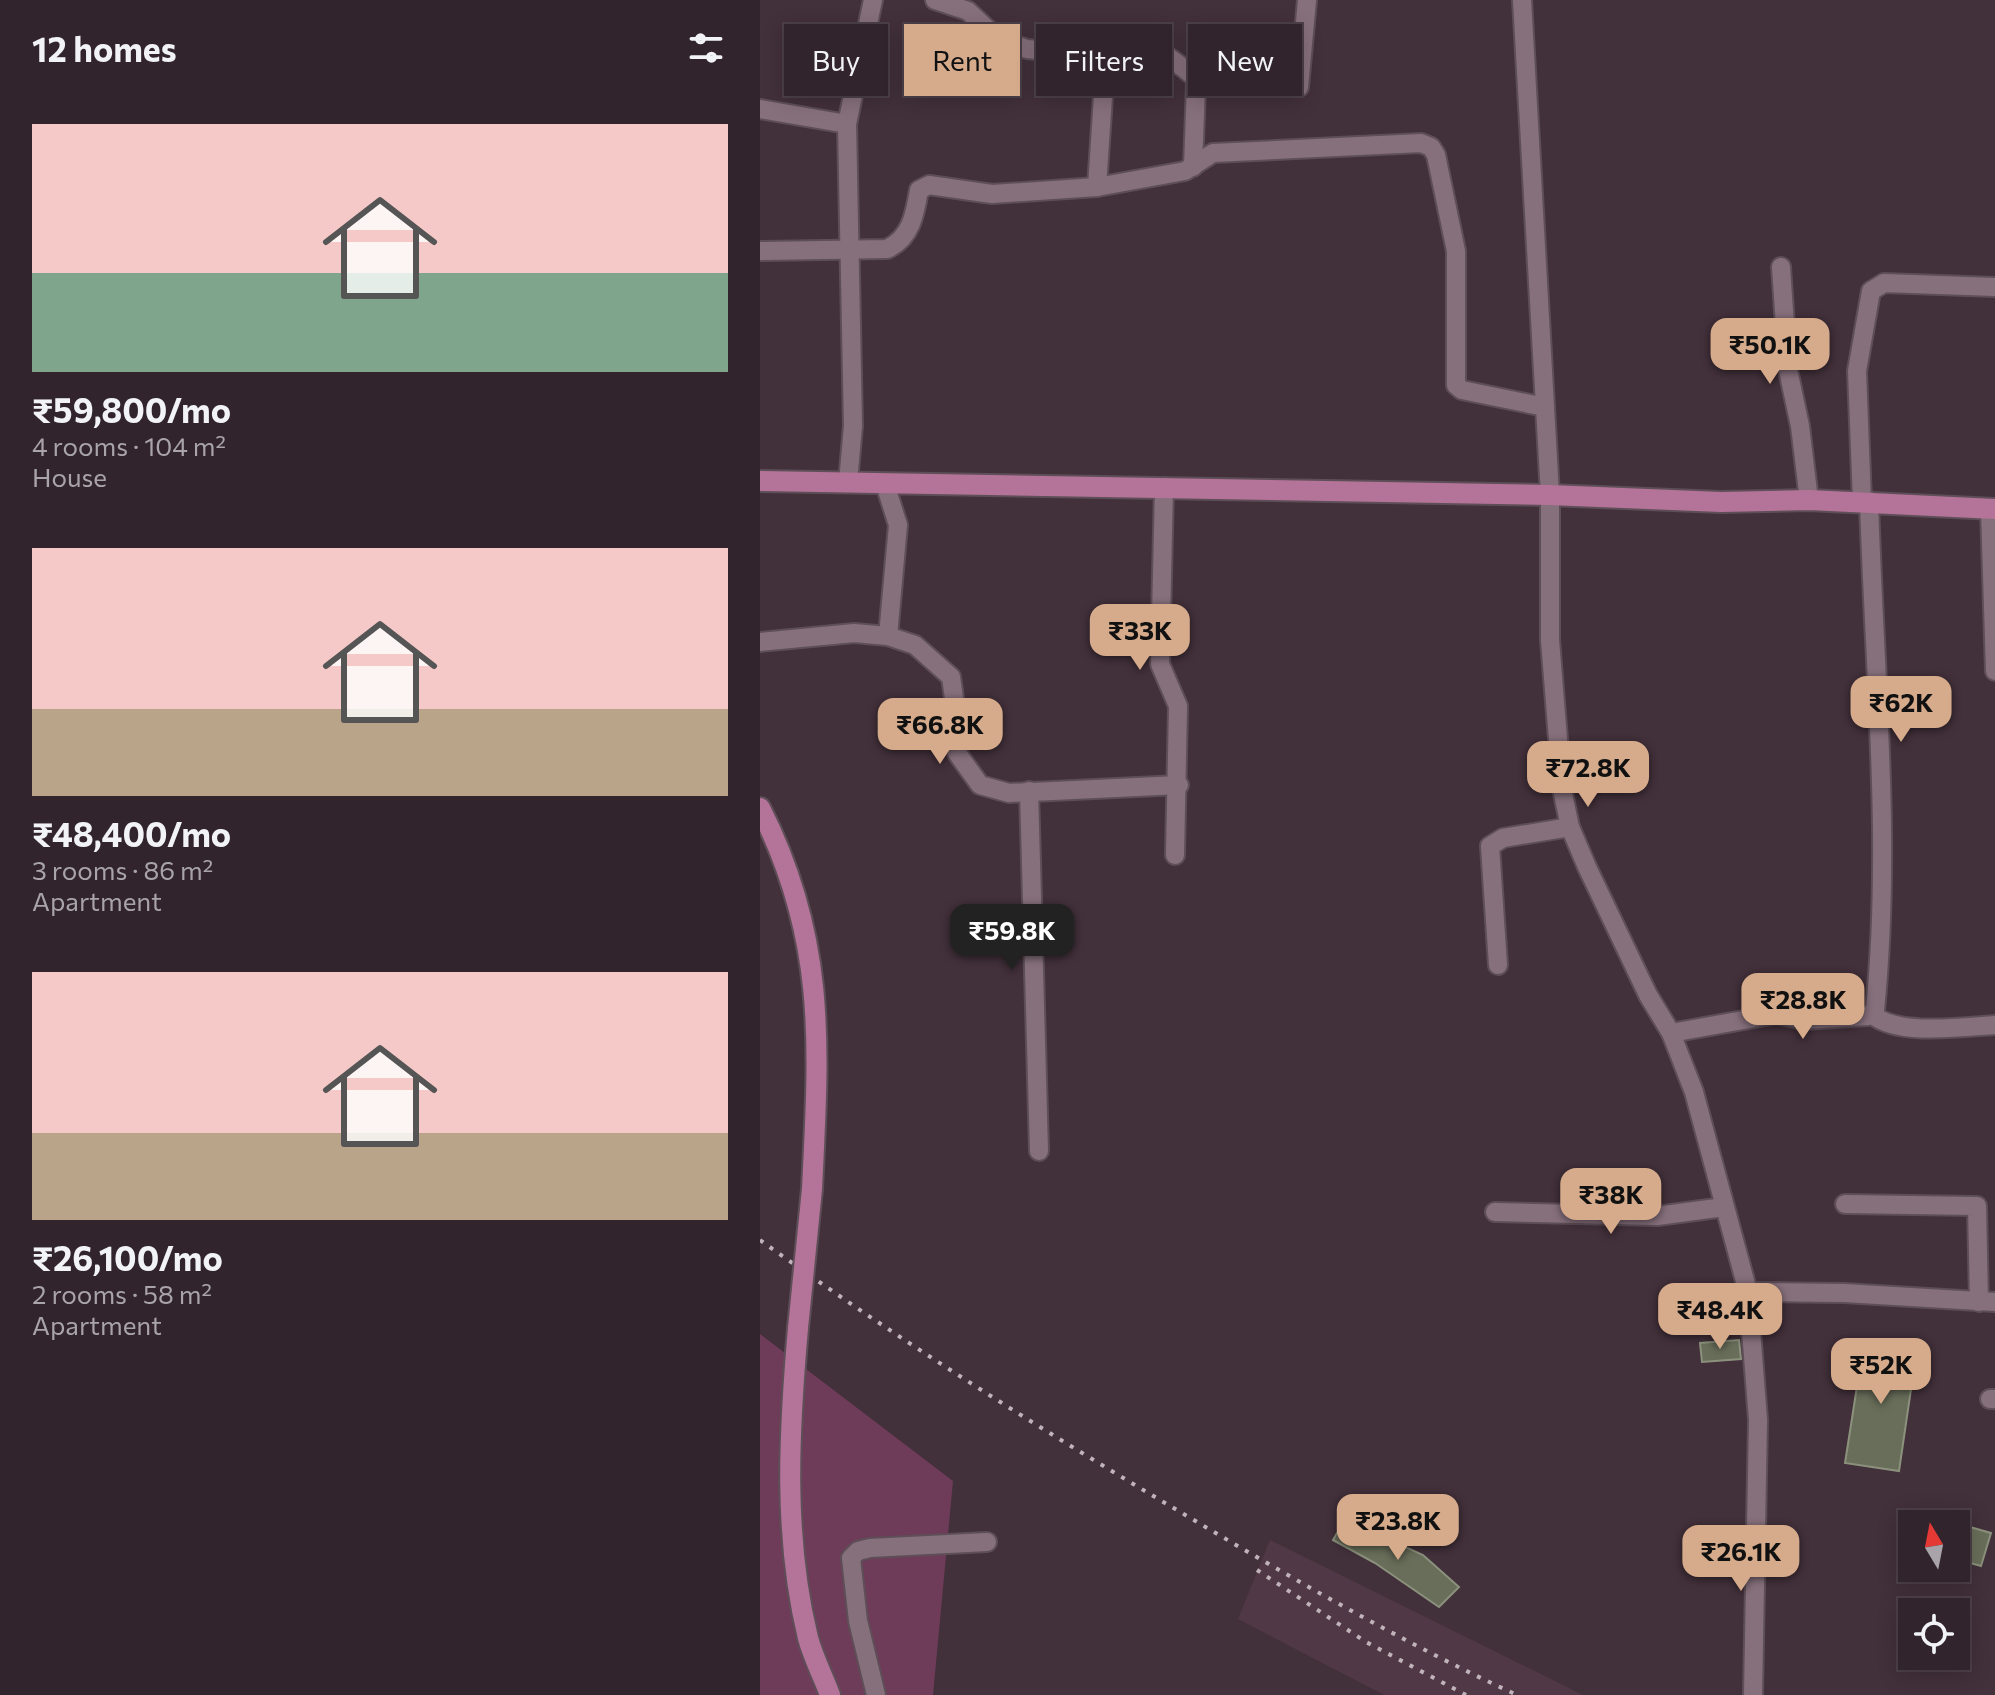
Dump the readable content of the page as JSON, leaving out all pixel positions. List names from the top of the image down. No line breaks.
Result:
{"north":"top","page":{"heading":"12 homes","chip":["Buy","Rent","Filters","New"],"list":[{"name":"₹59,800/mo","note":"4 rooms · 104 m² · House"},{"name":"₹48,400/mo","note":"3 rooms · 86 m² · Apartment"},{"name":"₹26,100/mo","note":"2 rooms · 58 m² · Apartment"}],"price":["₹50.1K","₹33K","₹62K","₹66.8K","₹72.8K","₹59.8K","₹28.8K","₹38K","₹48.4K","₹52K","₹23.8K","₹26.1K"]}}
